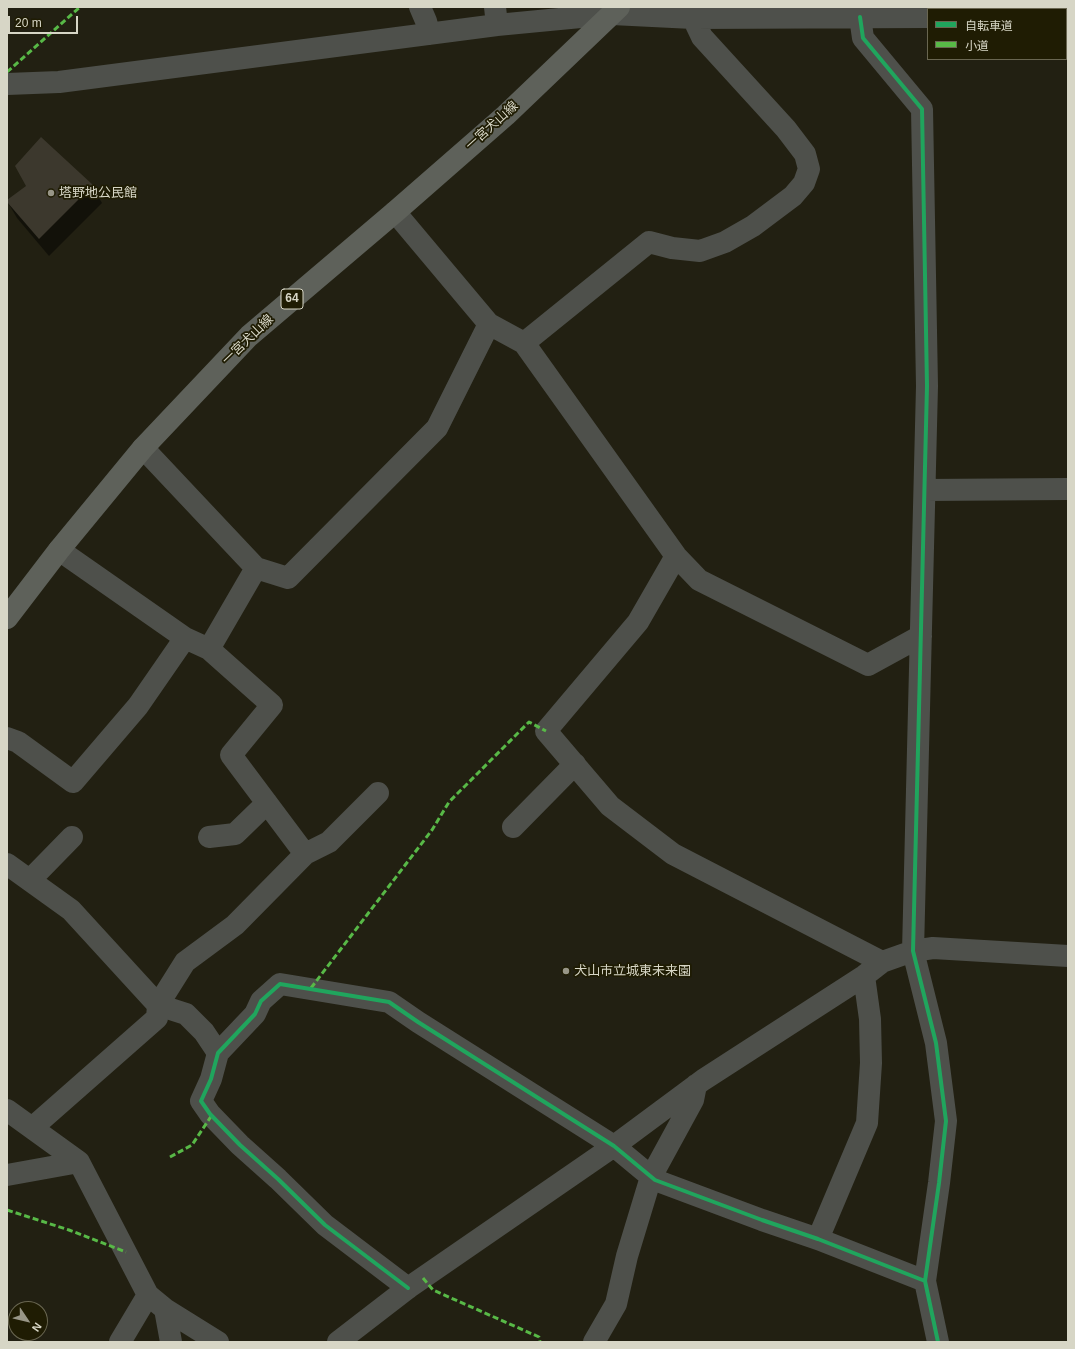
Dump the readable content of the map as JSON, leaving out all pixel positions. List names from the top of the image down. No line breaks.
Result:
{"streets":{"main road":["一宮犬山線","64"]},"places":["塔野地公民館","犬山市立城東未来園"],"legend":["自転車道","小道"],"scale_bar":"20 m","north":"bottom right"}
